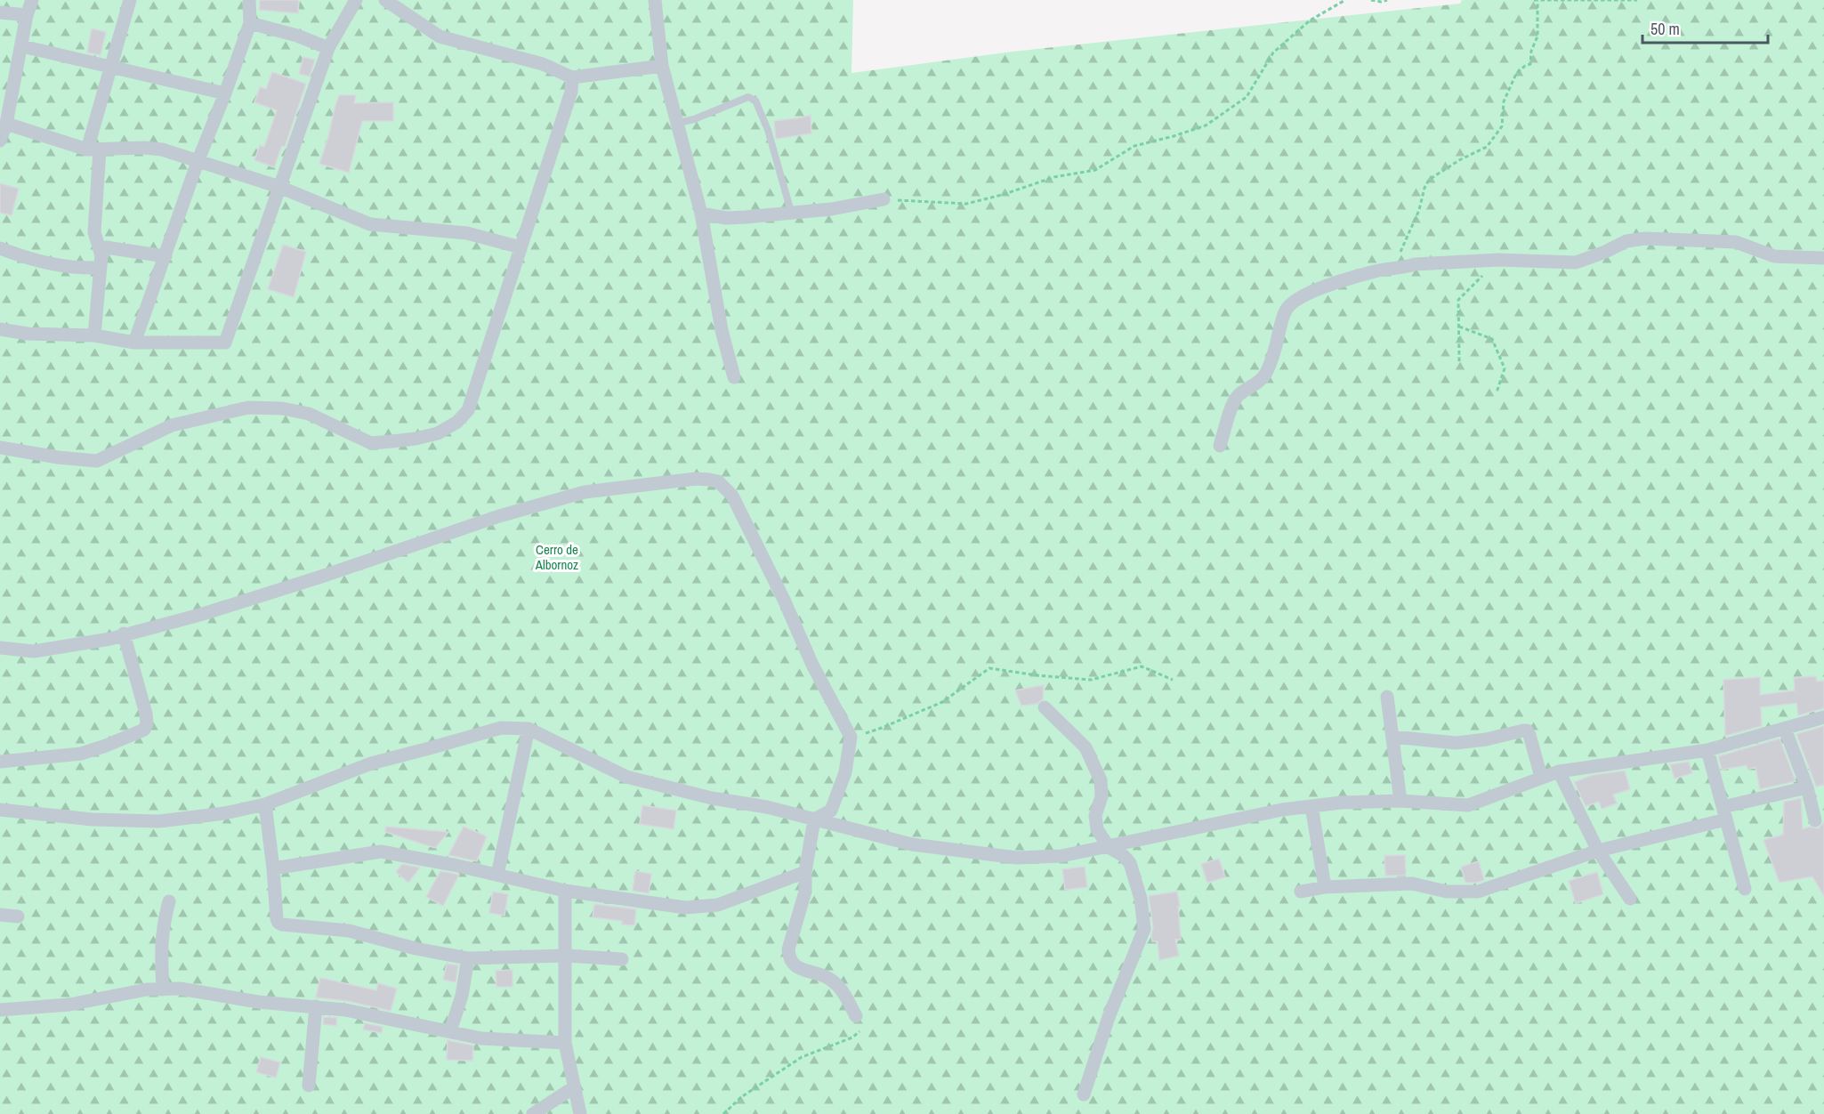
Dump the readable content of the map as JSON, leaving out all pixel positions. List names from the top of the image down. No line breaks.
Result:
{"parks":["Cerro de Albornoz"],"scale_bar":"50 m"}
